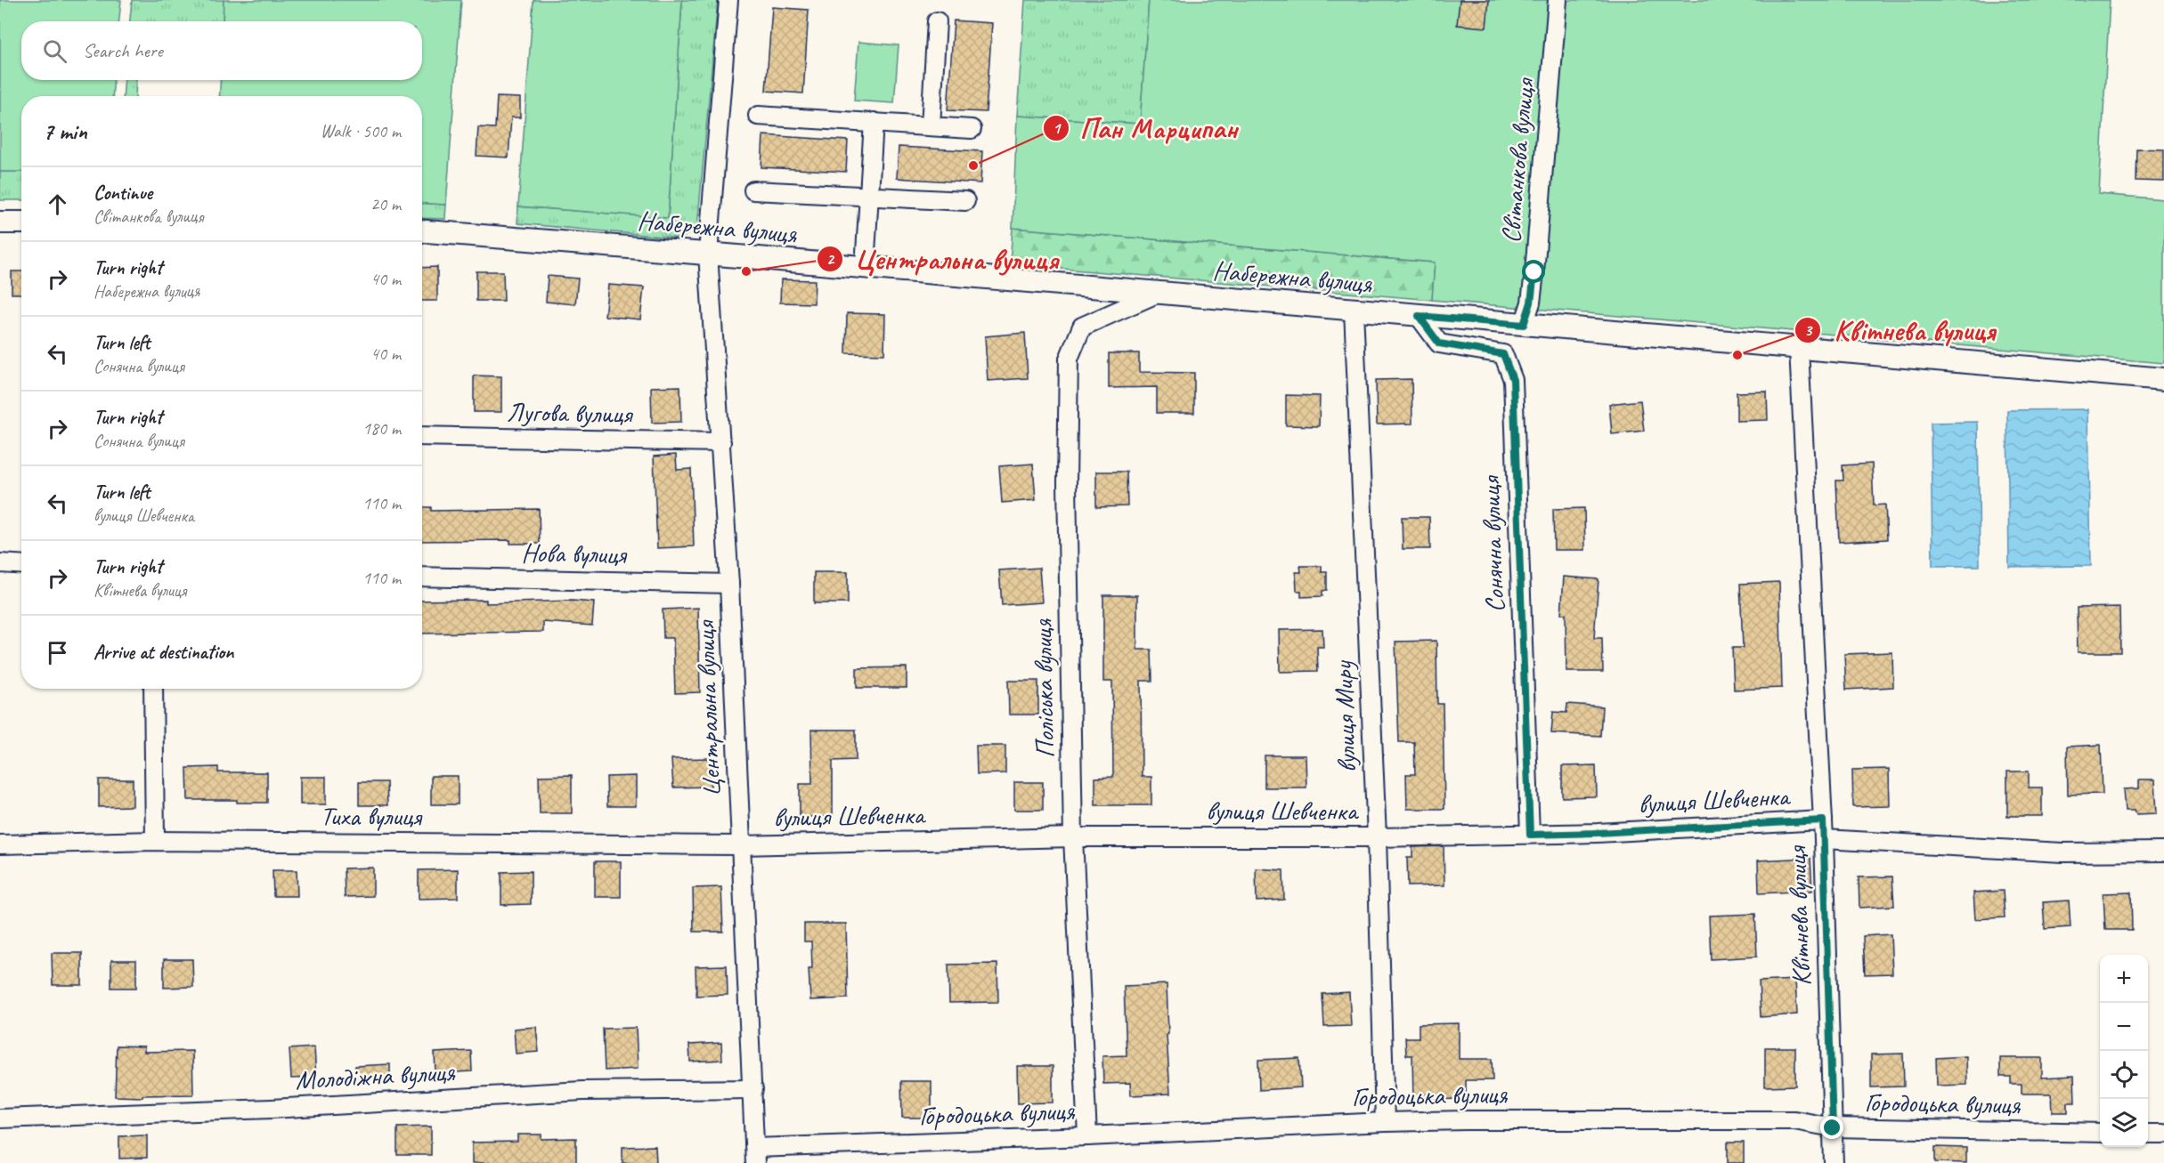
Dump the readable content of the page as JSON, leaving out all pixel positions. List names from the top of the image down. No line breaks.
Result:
{"streets":{"street":["Світанкова вулиця","Набережна вулиця","Лугова вулиця","Сонячна вулиця","Нова вулиця","Поліська вулиця","Центральна вулиця","вулиця Миру","вулиця Шевченка","Тиха вулиця","Квітнева вулиця","Молодіжна вулиця","Городоцька вулиця"]},"crossings":[["Світанкова вулиця","Набережна вулиця"],["Набережна вулиця","Сонячна вулиця"],["Набережна вулиця","Поліська вулиця"],["Набережна вулиця","Центральна вулиця"],["Набережна вулиця","вулиця Миру"],["Набережна вулиця","Квітнева вулиця"],["Лугова вулиця","Центральна вулиця"],["Сонячна вулиця","вулиця Шевченка"],["Нова вулиця","Центральна вулиця"],["Поліська вулиця","вулиця Шевченка"],["Поліська вулиця","Городоцька вулиця"],["Центральна вулиця","вулиця Шевченка"],["Центральна вулиця","Тиха вулиця"],["Центральна вулиця","Молодіжна вулиця"],["Центральна вулиця","Городоцька вулиця"],["вулиця Миру","вулиця Шевченка"],["вулиця Миру","Городоцька вулиця"],["вулиця Шевченка","Тиха вулиця"],["вулиця Шевченка","Квітнева вулиця"],["Квітнева вулиця","Городоцька вулиця"]],"places":["Пан Марципан","Центральна вулиця","Квітнева вулиця"],"page":{"search":"Search here","heading":["7 min","Walk · 500 m"],"list":[["Continue","Світанкова вулиця","20 m"],["Turn right","Набережна вулиця","40 m"],["Turn left","Сонячна вулиця","40 m"],["Turn right","Сонячна вулиця","180 m"],["Turn left","вулиця Шевченка","110 m"],["Turn right","Квітнева вулиця","110 m"],"Arrive at destination"],"map_buttons":["+","−"]}}
